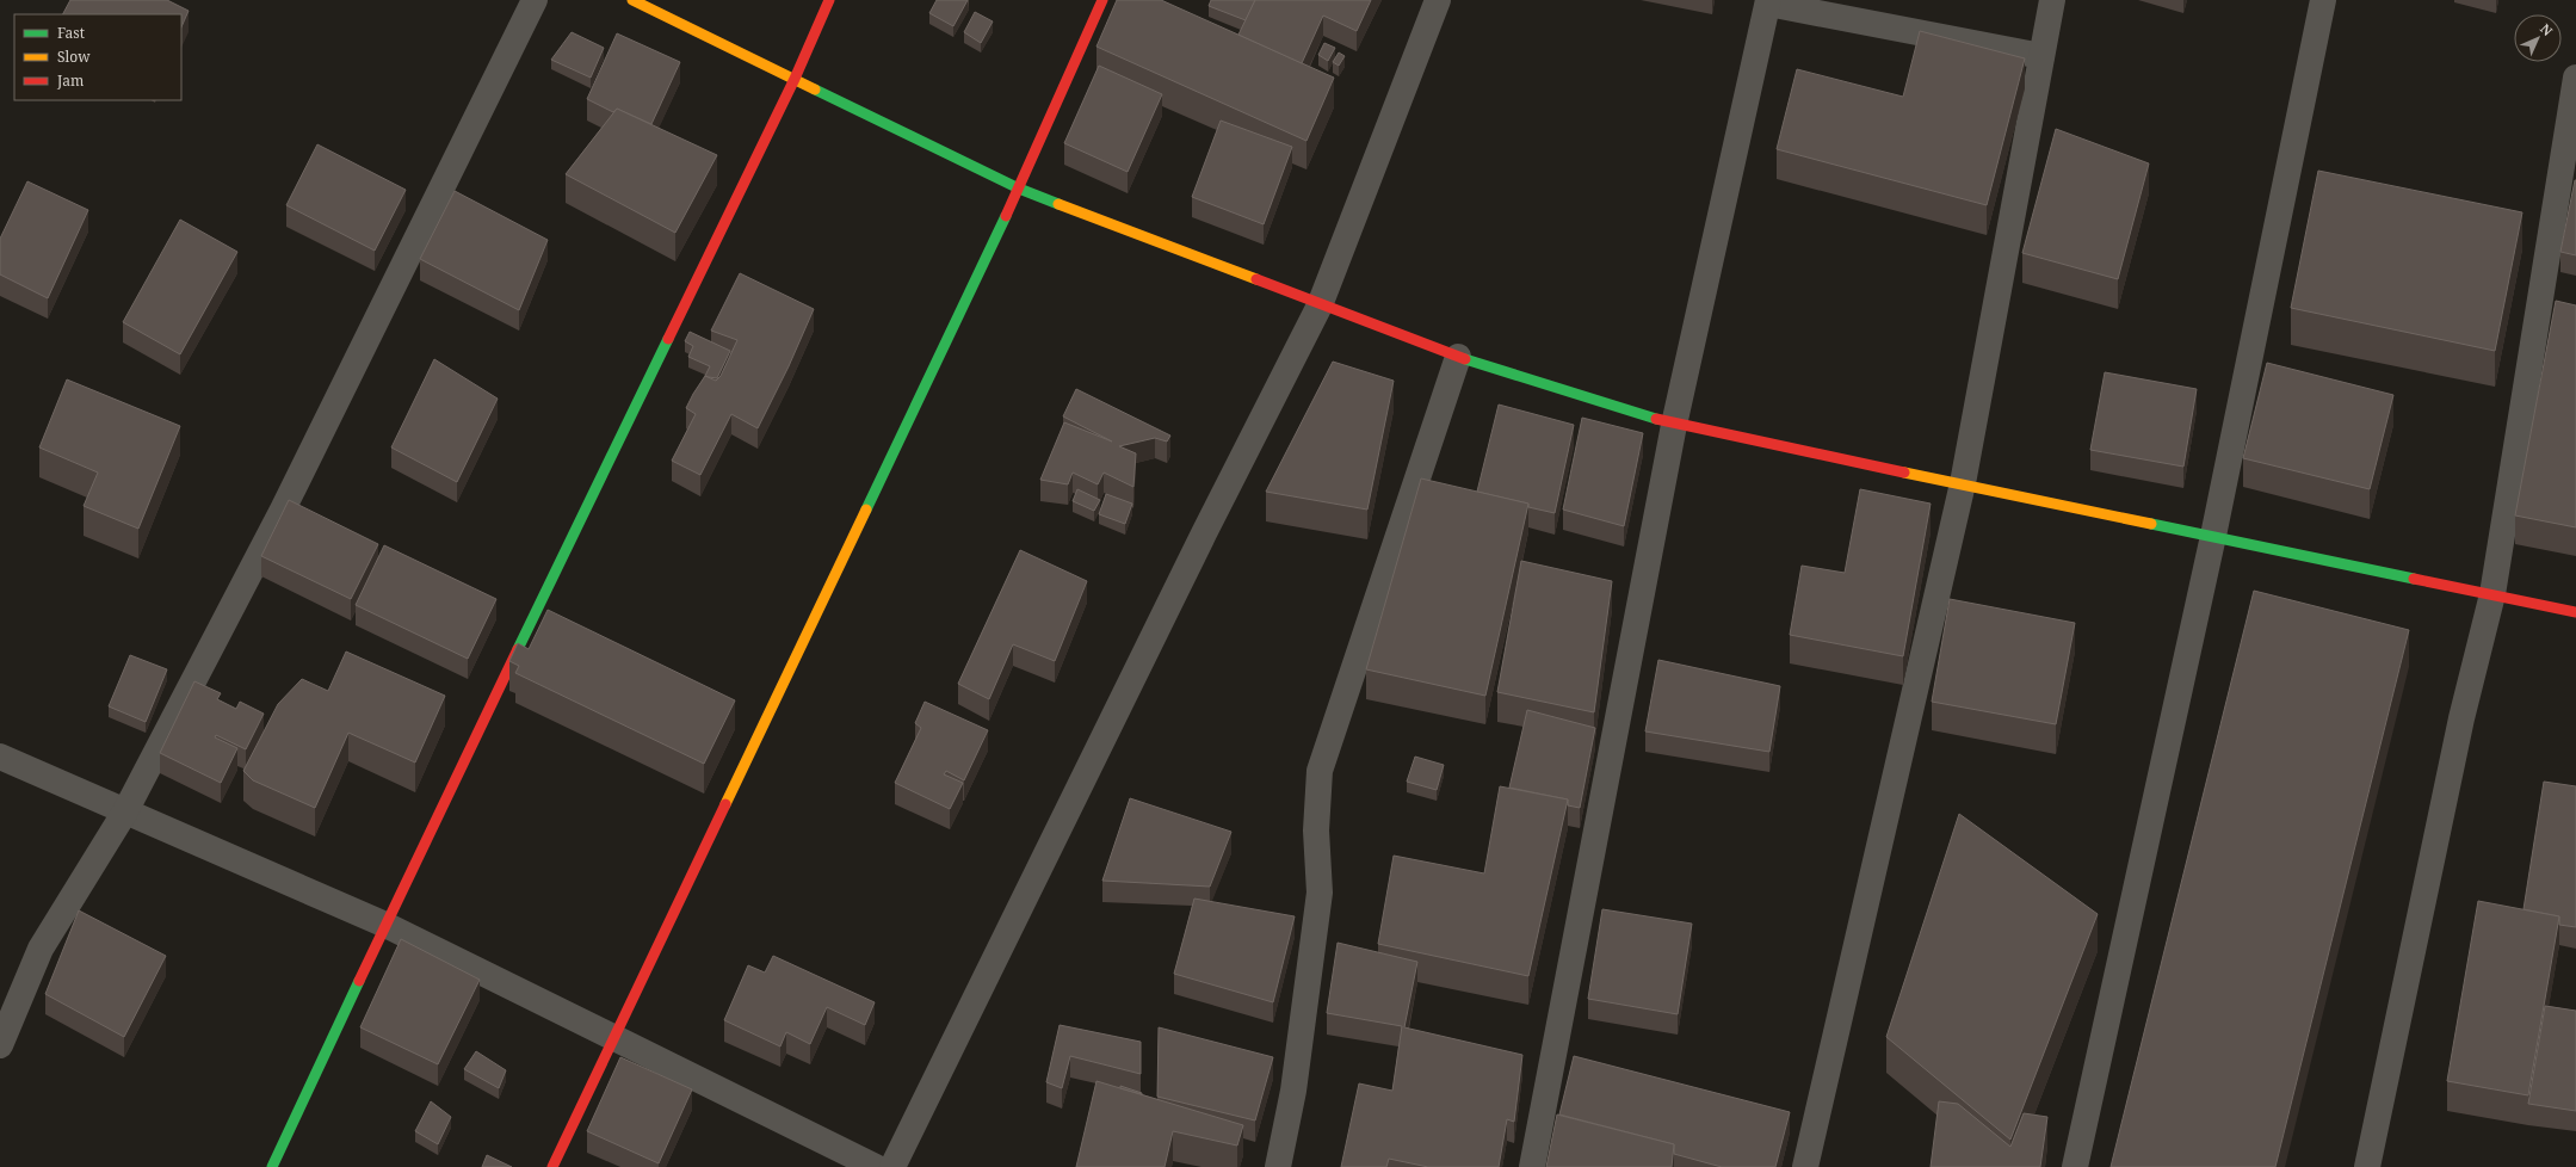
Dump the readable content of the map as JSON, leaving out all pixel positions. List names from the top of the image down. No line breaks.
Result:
{"legend":["Fast","Slow","Jam"],"north":"top right"}
